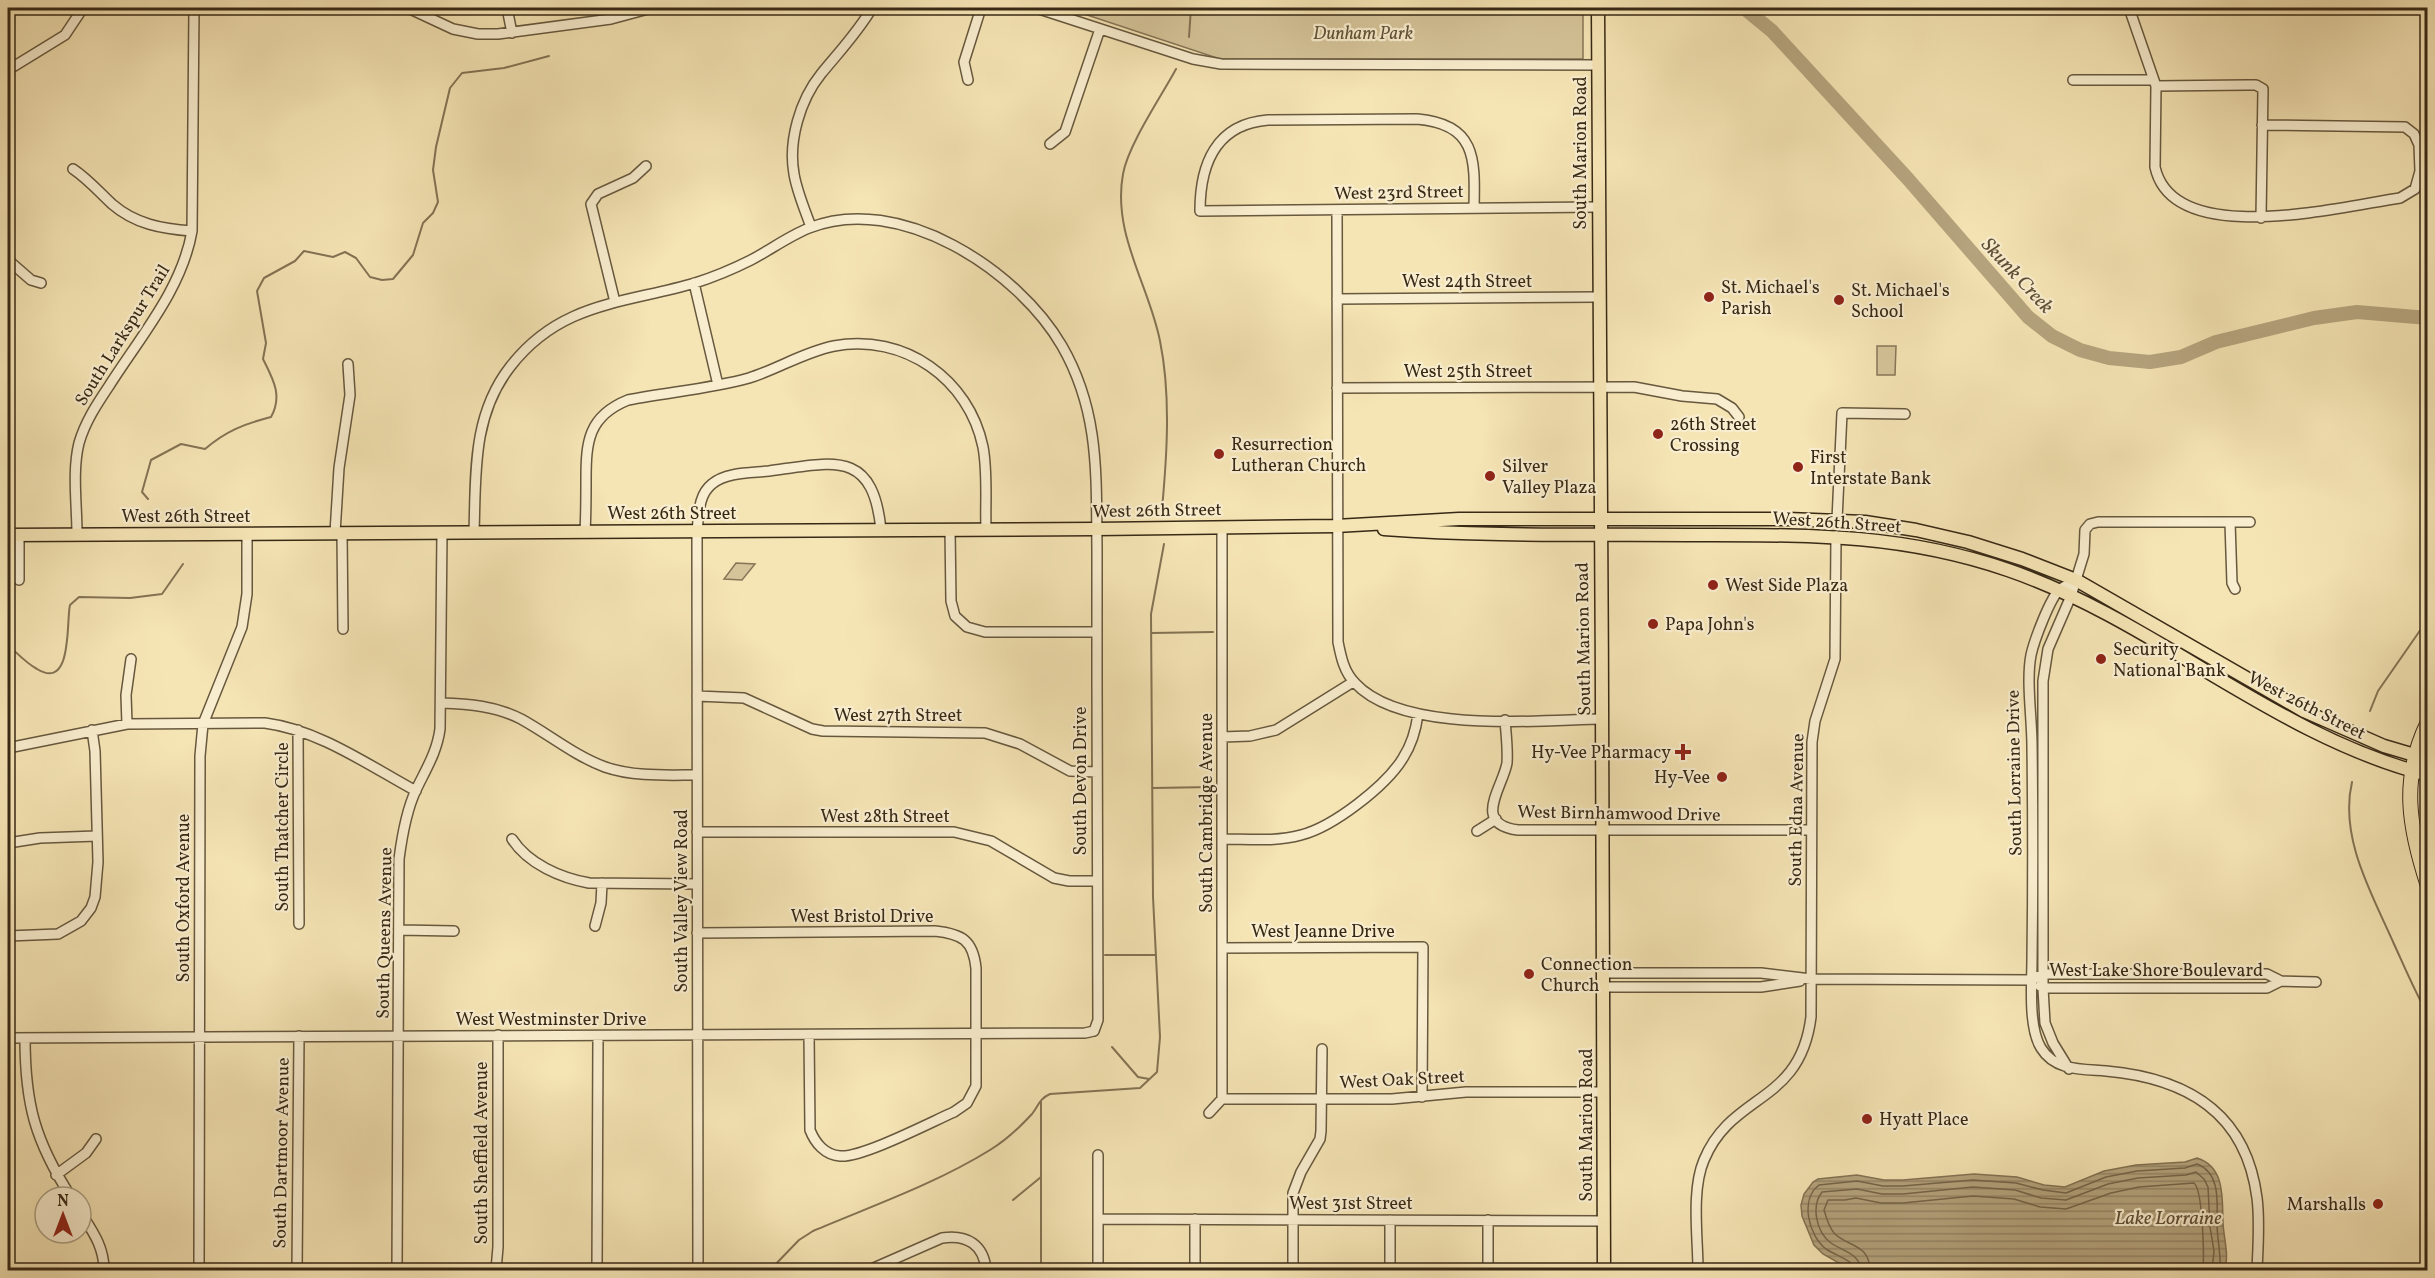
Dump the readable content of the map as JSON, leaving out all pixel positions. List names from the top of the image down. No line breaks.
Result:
{"streets":{"main road":["South Marion Road","West 26th Street"],"street":["West 23rd Street","West 24th Street","South Larkspur Trail","West 25th Street","West 27th Street","South Lorraine Drive","South Devon Drive","South Edna Avenue","South Cambridge Avenue","West Birnhamwood Drive","West 28th Street","South Thatcher Circle","South Oxford Avenue","South Valley View Road","West Bristol Drive","West Jeanne Drive","South Queens Avenue","West Lake Shore Boulevard","West Westminster Drive","West Oak Street","South Dartmoor Avenue","South Sheffield Avenue","West 31st Street"]},"crossings":[["South Marion Road","West 23rd Street"],["South Marion Road","West 24th Street"],["South Marion Road","West 25th Street"],["South Marion Road","West 26th Street"],["South Marion Road","West Birnhamwood Drive"],["South Marion Road","West Lake Shore Boulevard"],["South Marion Road","West Oak Street"],["South Marion Road","West 31st Street"],["South Larkspur Trail","West 26th Street"],["West 26th Street","South Lorraine Drive"],["West 26th Street","South Devon Drive"],["West 26th Street","South Edna Avenue"],["West 26th Street","South Cambridge Avenue"],["West 26th Street","South Oxford Avenue"],["West 26th Street","South Valley View Road"],["West 26th Street","South Queens Avenue"],["West 27th Street","South Devon Drive"],["West 27th Street","South Valley View Road"],["South Lorraine Drive","West Lake Shore Boulevard"],["South Devon Drive","West 28th Street"],["South Devon Drive","West Westminster Drive"],["South Edna Avenue","West Birnhamwood Drive"],["South Edna Avenue","West Lake Shore Boulevard"],["South Cambridge Avenue","West Jeanne Drive"],["South Cambridge Avenue","West Oak Street"],["West 28th Street","South Valley View Road"],["South Oxford Avenue","West Westminster Drive"],["South Valley View Road","West Bristol Drive"],["South Valley View Road","West Westminster Drive"],["West Bristol Drive","West Westminster Drive"],["West Jeanne Drive","West Oak Street"],["South Queens Avenue","West Westminster Drive"],["West Westminster Drive","South Dartmoor Avenue"],["West Westminster Drive","South Sheffield Avenue"]],"water":["Skunk Creek","Lake Lorraine"],"parks":["Dunham Park"],"places":{"other":["St. Michael's Parish","St. Michael's School","26th Street Crossing","Resurrection Lutheran Church","First Interstate Bank","Silver Valley Plaza","West Side Plaza","Papa John's","Security National Bank","Hy-Vee","Connection Church","Hyatt Place","Marshalls"],"health":["Hy-Vee Pharmacy"]},"north":"top"}
